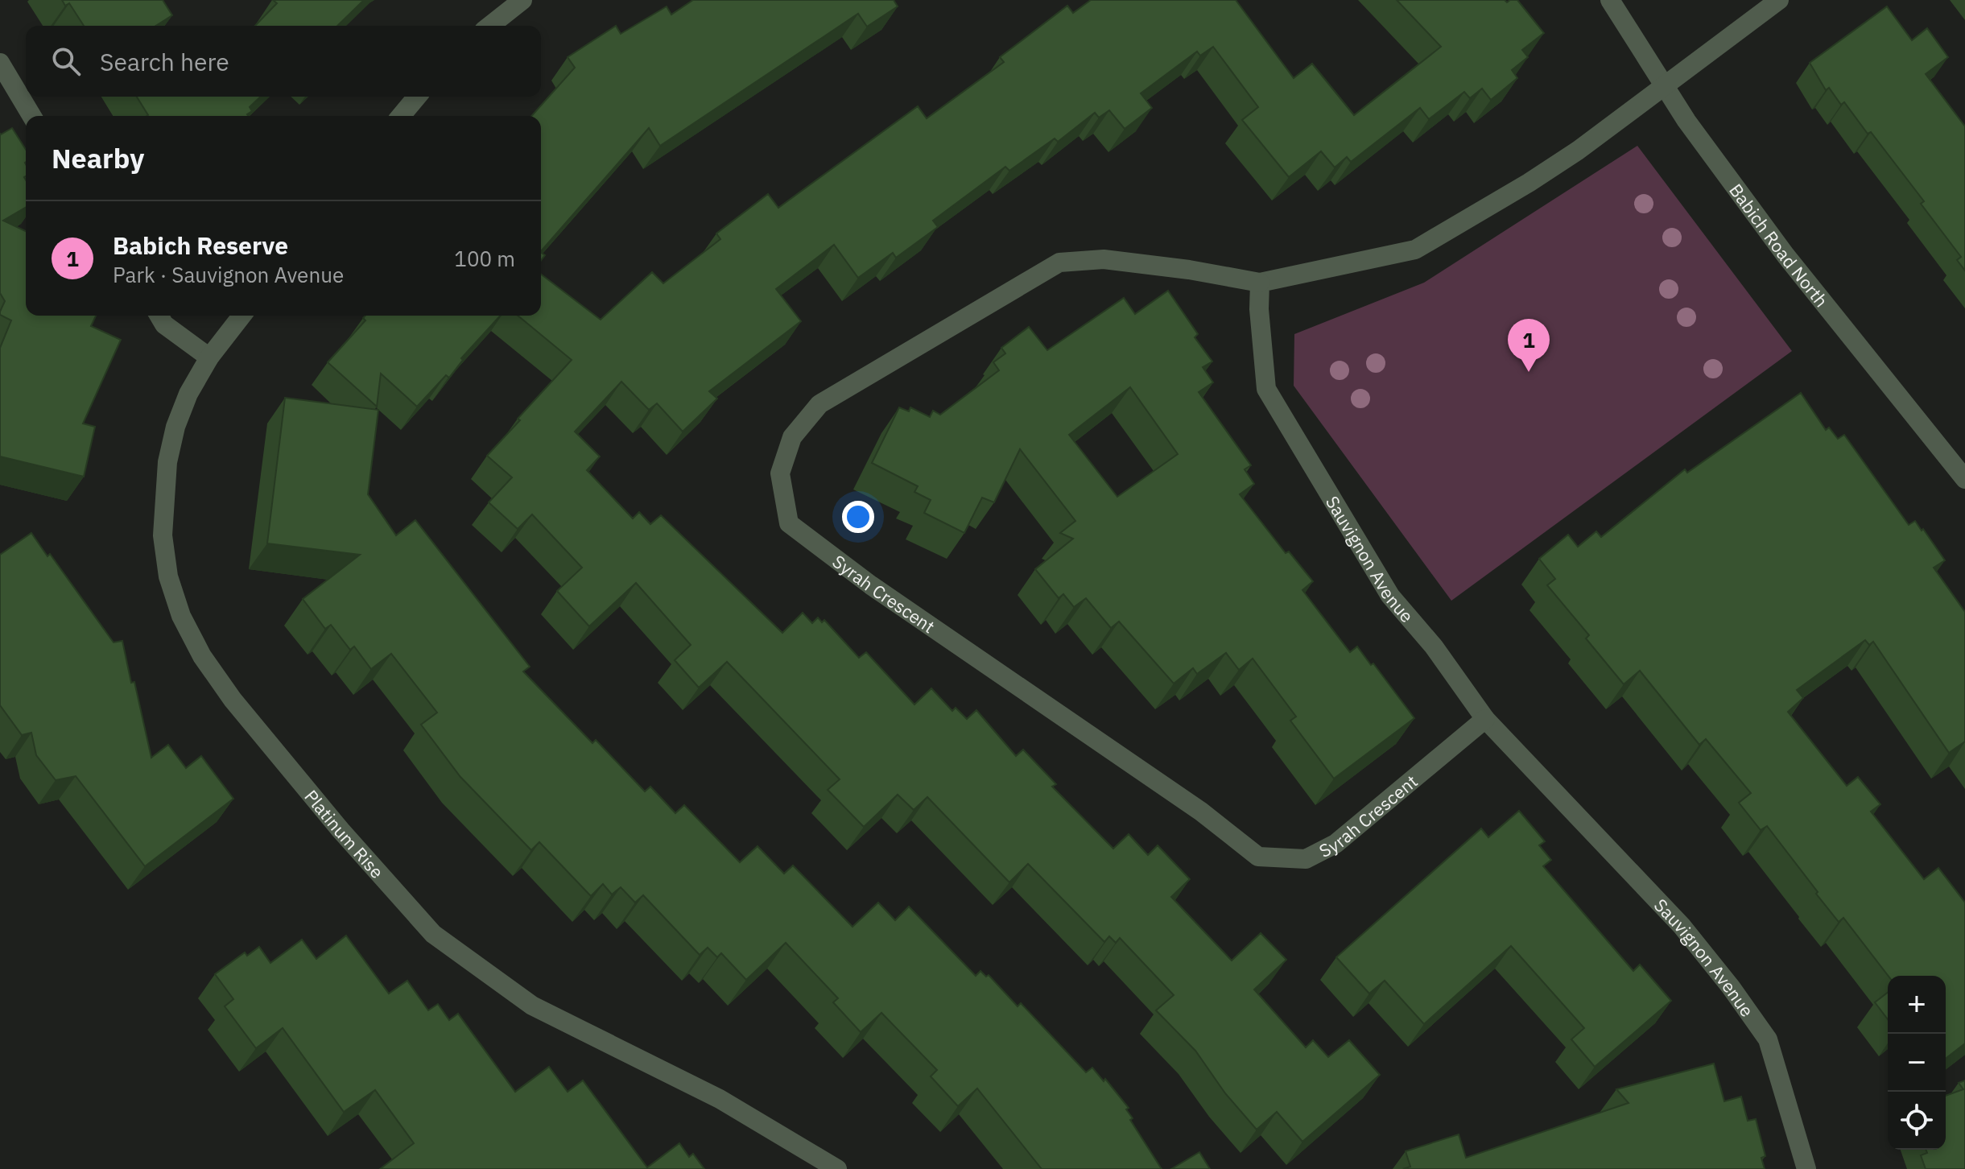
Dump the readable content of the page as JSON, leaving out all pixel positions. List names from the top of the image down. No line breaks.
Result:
{"streets":{"street":["Babich Road North","Sauvignon Avenue","Syrah Crescent","Platinum Rise"]},"crossings":[["Sauvignon Avenue","Syrah Crescent"]],"page":{"search":"Search here","heading":"Nearby","list":[{"mark":"1","name":"Babich Reserve","note":"Park · Sauvignon Avenue","value":"100 m"}],"pins":"1","map_buttons":["+","−"]}}
